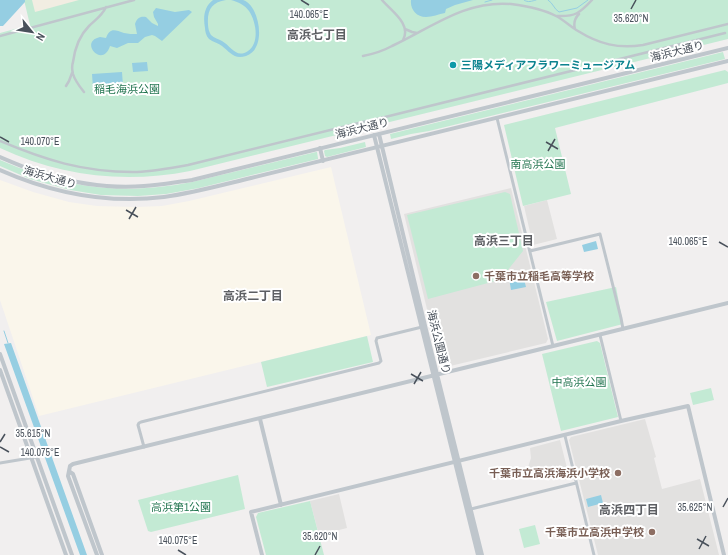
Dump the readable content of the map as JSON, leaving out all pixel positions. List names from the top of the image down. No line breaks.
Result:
{"streets":{"street":["海浜大通り","海浜公園通り"]},"crossings":[["海浜大通り","海浜公園通り"]],"districts":["高浜七丁目","高浜三丁目","高浜二丁目","高浜四丁目"],"parks":["稲毛海浜公園","南高浜公園","中高浜公園","高浜第1公園"],"places":["三陽メディアフラワーミュージアム","千葉市立稲毛高等学校","千葉市立高浜海浜小学校","千葉市立高浜中学校"],"north":"bottom right","coordinates":["140.065°E","35.620°N","140.070°E","35.615°N","140.075°E","35.625°N"]}
